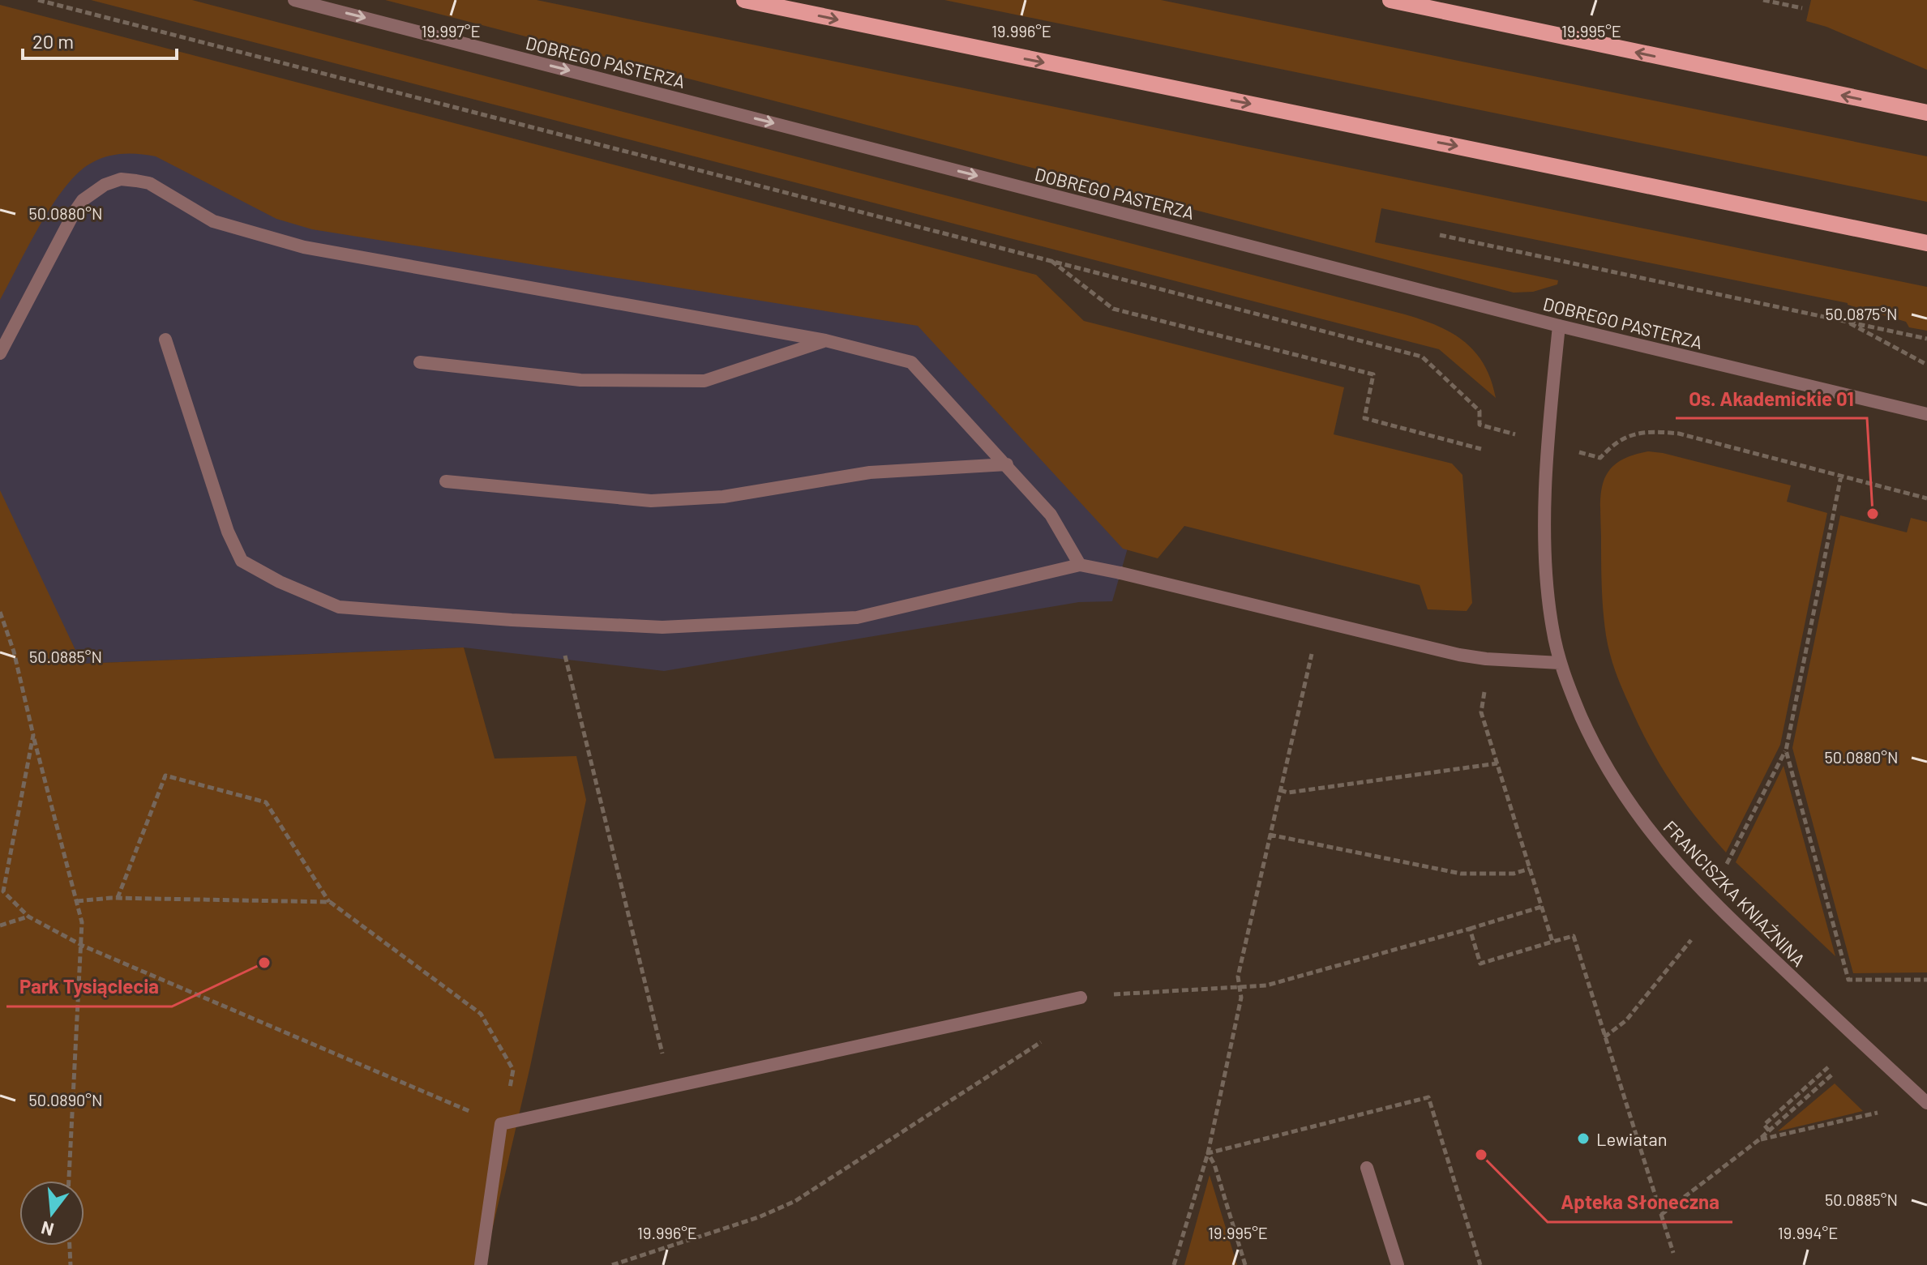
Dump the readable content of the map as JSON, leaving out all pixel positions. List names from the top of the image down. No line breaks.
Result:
{"streets":{"street":["DOBREGO PASTERZA","FRANCISZKA KNIAŹNINA"]},"crossings":[["DOBREGO PASTERZA","FRANCISZKA KNIAŹNINA"]],"one_way":["DOBREGO PASTERZA"],"places":["Os. Akademickie 01","Park Tysiąclecia","Lewiatan","Apteka Słoneczna"],"scale_bar":"20 m","north":"bottom","coordinates":["19.997°E","19.996°E","19.995°E","50.0880°N","50.0875°N","50.0885°N","50.0890°N","19.994°E"]}
